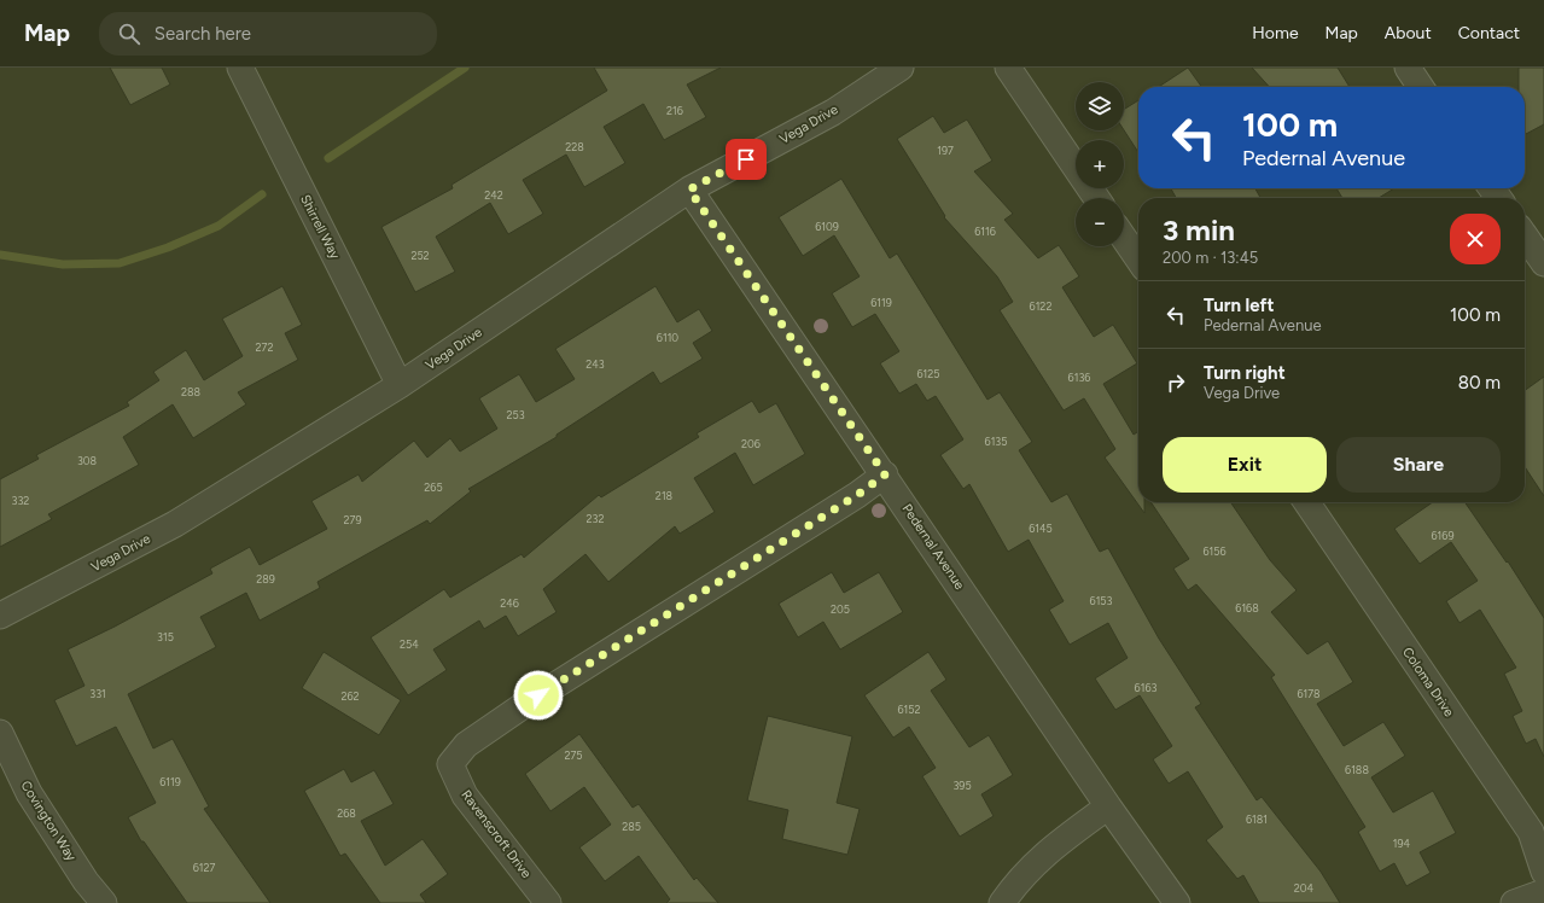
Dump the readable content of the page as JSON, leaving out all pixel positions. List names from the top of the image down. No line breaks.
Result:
{"streets":{"street":["Vega Drive","Shirrell Way","Pedernal Avenue","Coloma Drive","Covington Way","Ravenscroft Drive"]},"crossings":[["Vega Drive","Shirrell Way"],["Vega Drive","Pedernal Avenue"],["Pedernal Avenue","Ravenscroft Drive"]],"house_numbers":["216","228","197","242","6109","6116","252","6119","6122","6110","272","243","6125","6136","288","253","6135","206","308","265","218","332","232","279","6145","6169","6156","289","6153","246","6168","205","315","254","6163","331","6178","262","6152","275","6188","6119","395","268","6181","285","194","6127","204"],"page":{"header":"Map","search":"Search here","nav":["Home","Map","About","Contact"],"map_buttons":["+","−"],"turn":["100 m","Pedernal Avenue"],"heading":["3 min","200 m · 13:45"],"list":[{"name":"Turn left","note":"Pedernal Avenue","value":"100 m"},{"name":"Turn right","note":"Vega Drive","value":"80 m"}],"buttons":["Exit","Share"]}}
